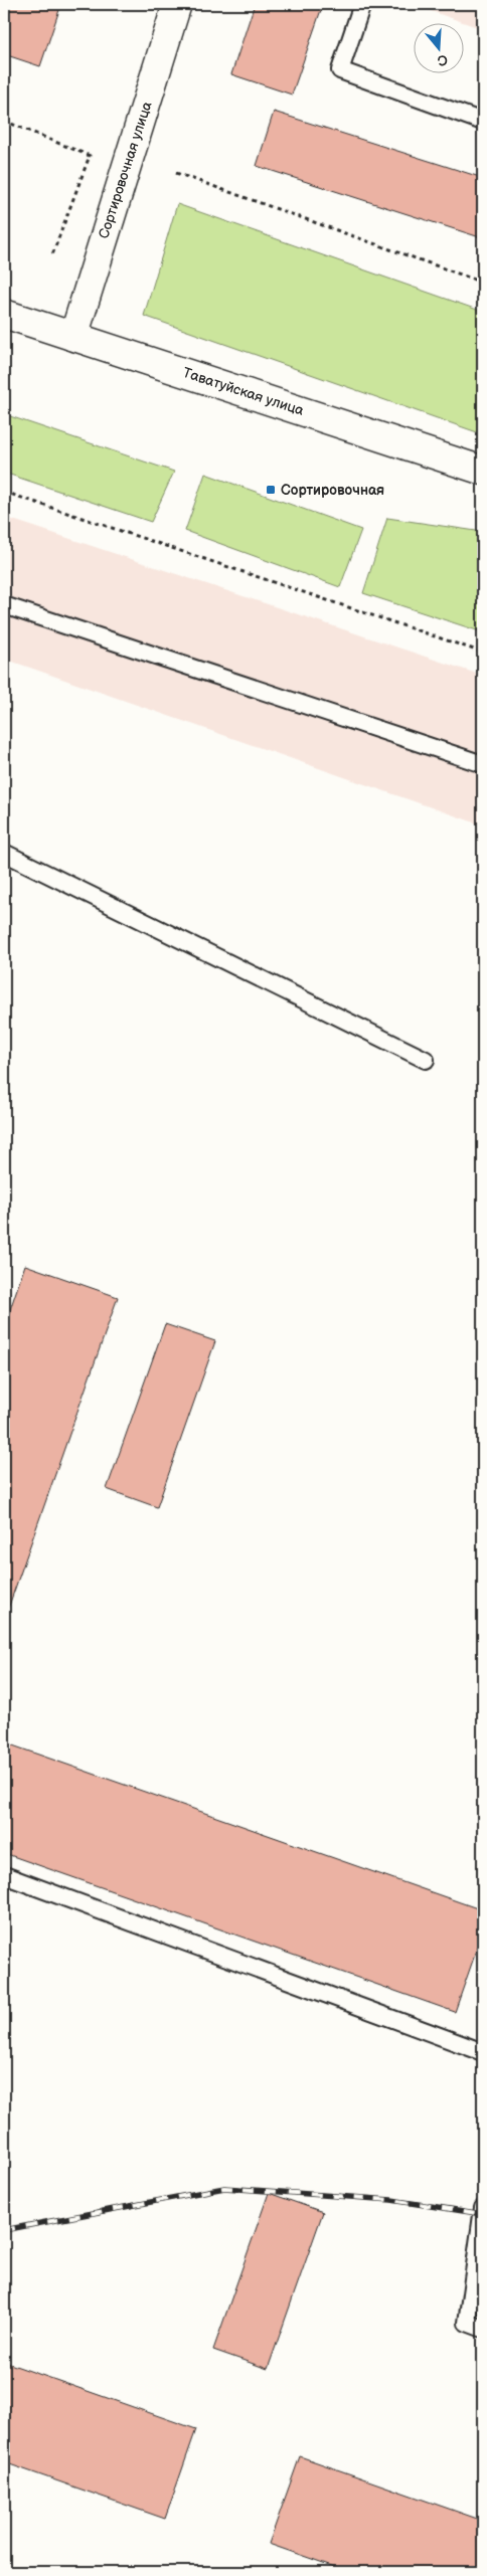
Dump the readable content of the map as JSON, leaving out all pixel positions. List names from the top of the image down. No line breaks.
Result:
{"streets":{"main road":["Сортировочная улица","Таватуйская улица"]},"crossings":[["Сортировочная улица","Таватуйская улица"]],"places":{"transit":["Сортировочная"]},"north":"bottom"}
